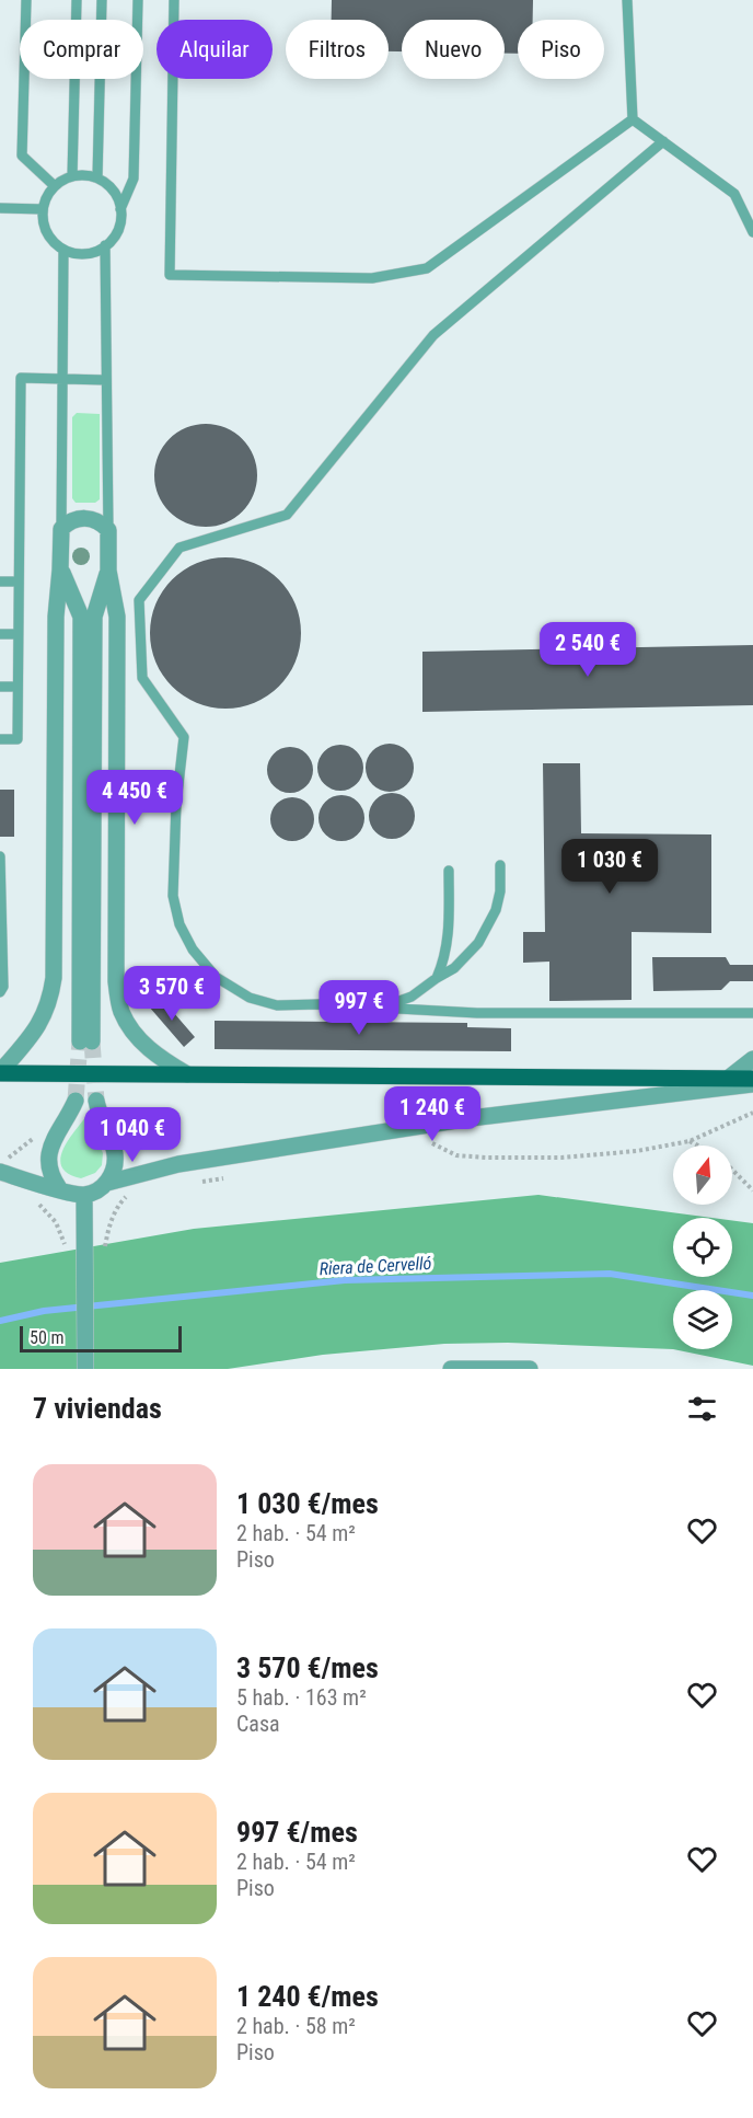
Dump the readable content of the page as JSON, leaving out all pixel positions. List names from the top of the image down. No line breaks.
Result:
{"water":["Riera de Cervelló"],"scale_bar":"50 m","north":"top","page":{"chip":["Comprar","Alquilar","Filtros","Nuevo","Piso"],"price":["2 540 €","4 450 €","1 030 €","3 570 €","997 €","1 240 €","1 040 €"],"scale":"50 m","heading":"7 viviendas","list":[{"name":"1 030 €/mes","note":"2 hab. · 54 m² · Piso"},{"name":"3 570 €/mes","note":"5 hab. · 163 m² · Casa"},{"name":"997 €/mes","note":"2 hab. · 54 m² · Piso"},{"name":"1 240 €/mes","note":"2 hab. · 58 m² · Piso"}]}}
